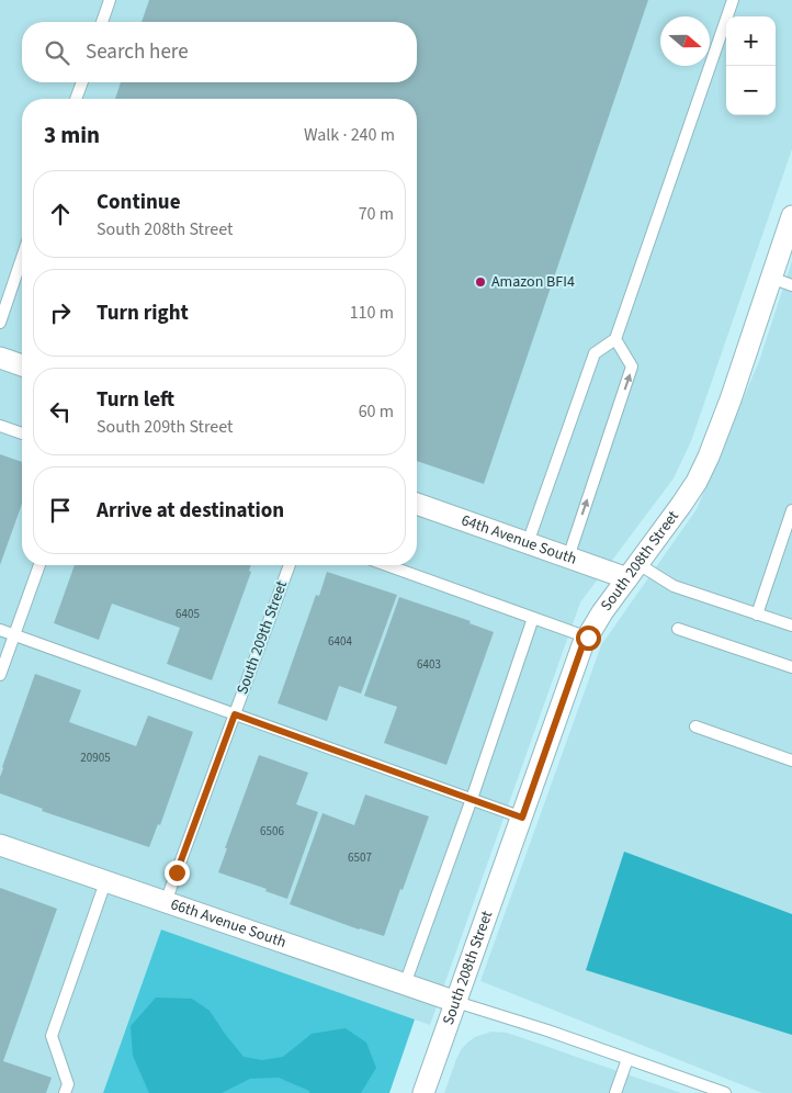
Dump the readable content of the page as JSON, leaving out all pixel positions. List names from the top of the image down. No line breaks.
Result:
{"streets":{"street":["64th Avenue South","South 208th Street","66th Avenue South"],"lane":["South 209th Street"]},"crossings":[["64th Avenue South","South 208th Street"],["South 208th Street","66th Avenue South"],["South 209th Street","66th Avenue South"]],"places":["Amazon BFI4"],"house_numbers":["6405","6404","6403","20905","6506","6507"],"north":"right","page":{"map_buttons":["+","−"],"search":"Search here","heading":["3 min","Walk · 240 m"],"list":[["Continue","South 208th Street","70 m"],["Turn right","110 m"],["Turn left","South 209th Street","60 m"],"Arrive at destination"]}}
